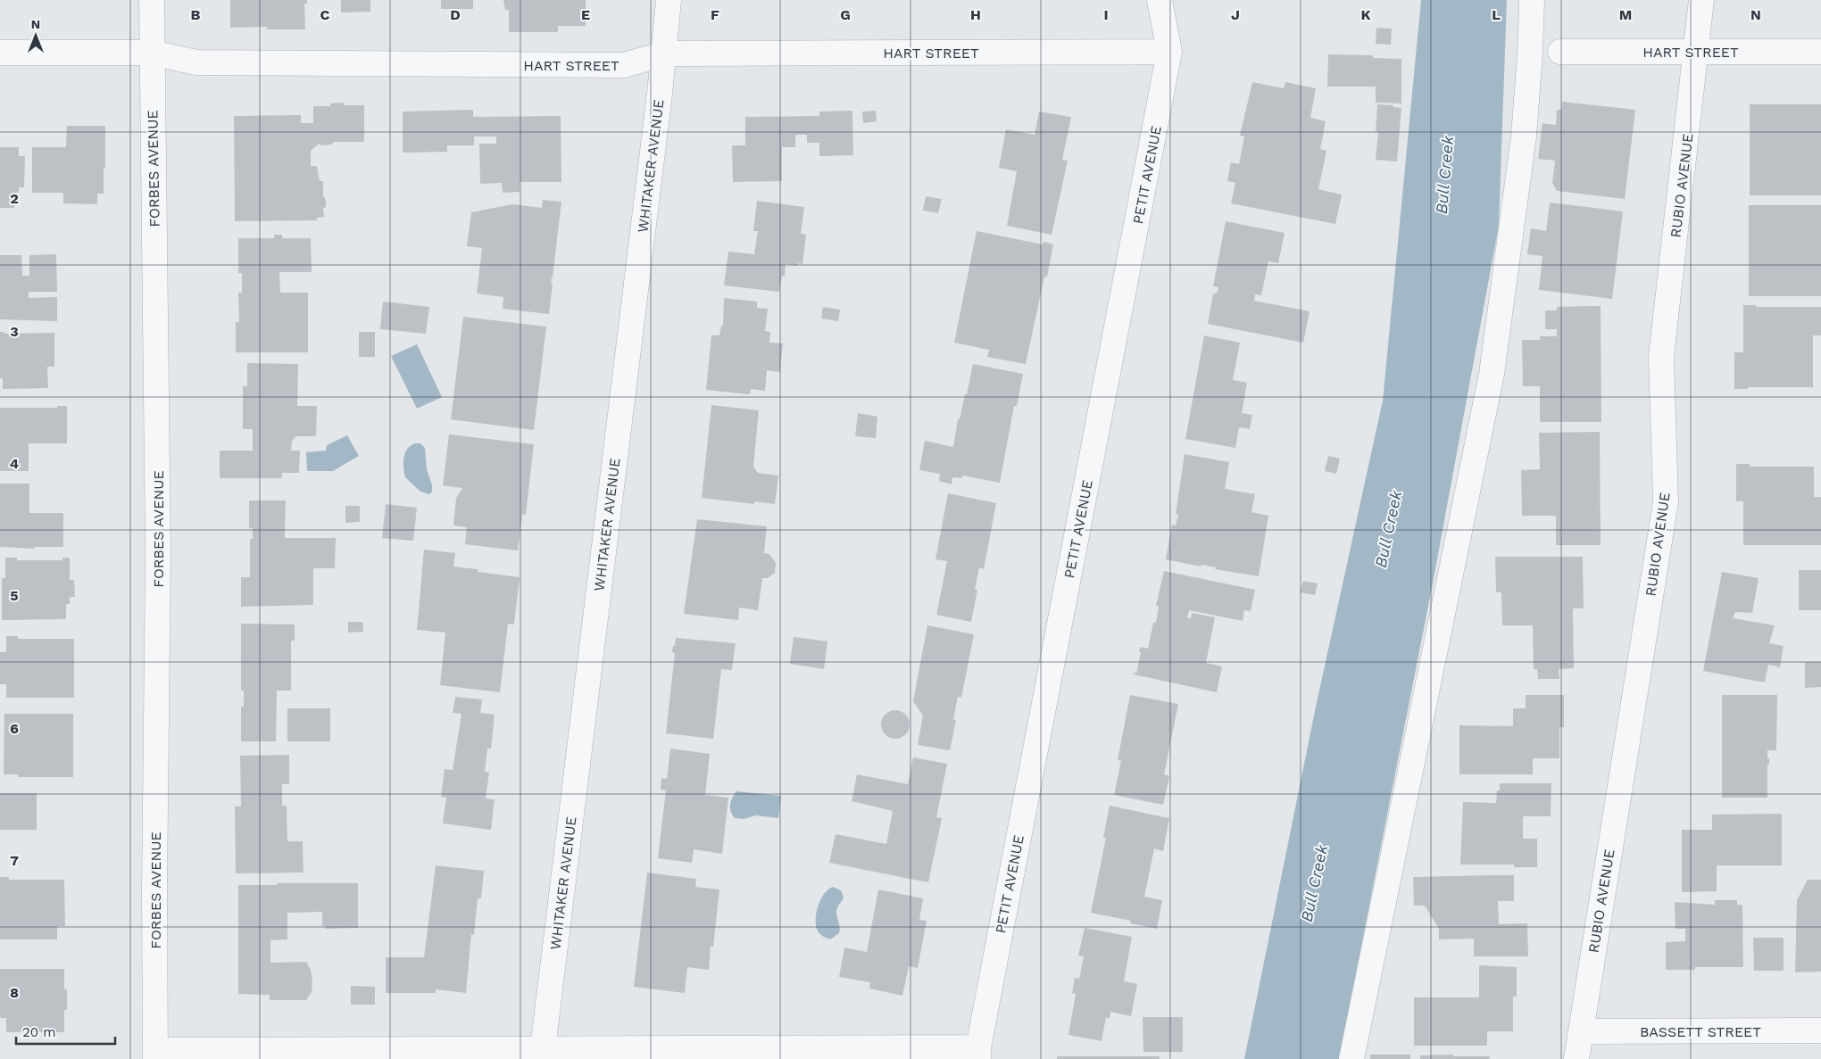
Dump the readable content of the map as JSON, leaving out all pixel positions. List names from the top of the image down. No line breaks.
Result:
{"streets":{"street":["HART STREET","WHITAKER AVENUE","FORBES AVENUE","PETIT AVENUE","RUBIO AVENUE","BASSETT STREET"]},"crossings":[["HART STREET","WHITAKER AVENUE"],["HART STREET","FORBES AVENUE"],["HART STREET","PETIT AVENUE"],["HART STREET","RUBIO AVENUE"],["RUBIO AVENUE","BASSETT STREET"]],"water":["Bull Creek"],"scale_bar":"20 m","north":"top","grid":{"columns":["B","C","D","E","F","G","H","I","J","K","L","M","N"],"rows":["2","3","4","5","6","7","8"]}}
